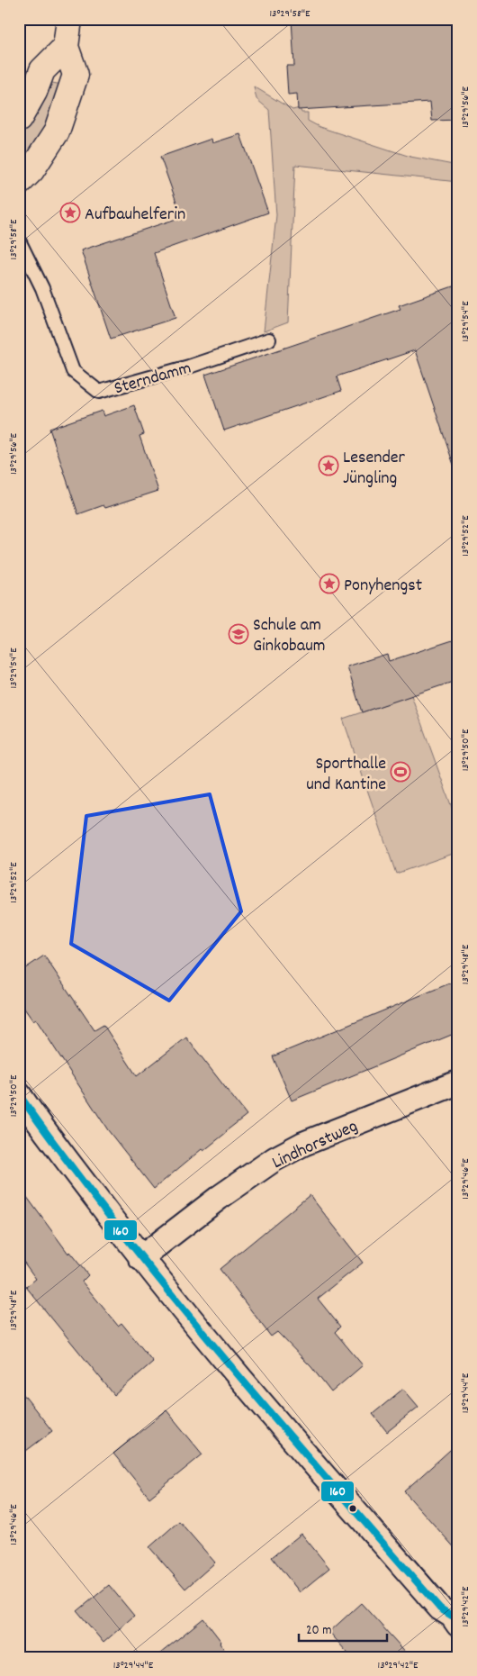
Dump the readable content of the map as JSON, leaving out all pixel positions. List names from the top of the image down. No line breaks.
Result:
{"streets":{"street":["Lindhorstweg"],"lane":["Sterndamm"]},"places":{"place":["Aufbauhelferin","Lesender Jüngling","Ponyhengst"],"school or university":["Schule am Ginkobaum"],"sports":["Sporthalle und Kantine"]},"lines":["transit line 160"],"scale_bar":"20 m","coordinates":["13°29'58\"E","13°29'56\"E","13°29'54\"E","13°29'52\"E","13°29'50\"E","13°29'48\"E","13°29'46\"E","13°29'44\"E","13°29'42\"E"]}
